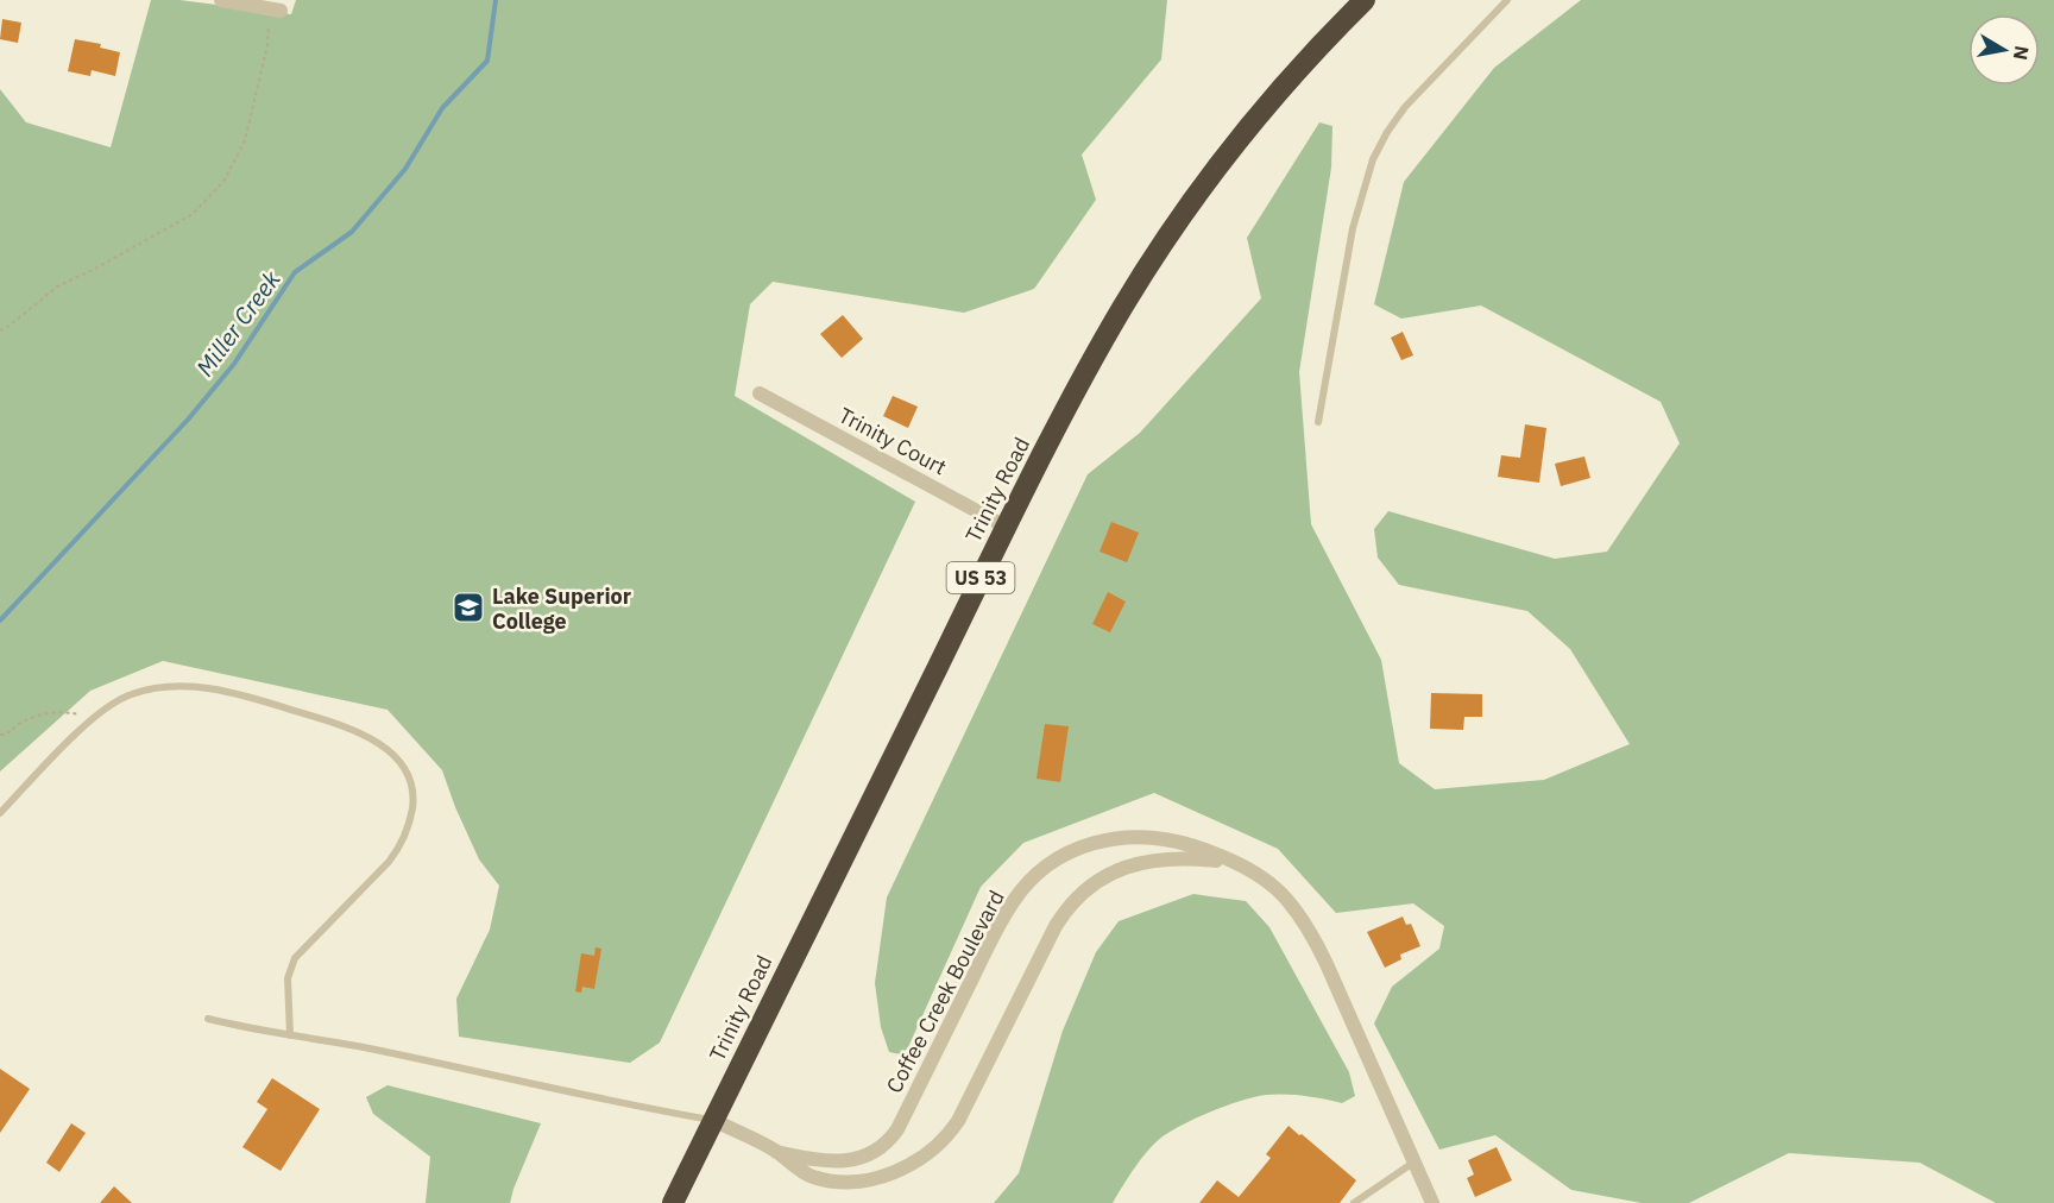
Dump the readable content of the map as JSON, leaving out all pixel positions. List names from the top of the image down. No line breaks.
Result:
{"streets":{"highway":["Trinity Road","US 53"],"street":["Trinity Court","Coffee Creek Boulevard"]},"crossings":[["Trinity Court","Trinity Road"],["Trinity Road","Coffee Creek Boulevard"]],"water":["Miller Creek"],"places":{"school or university":["Lake Superior College"]},"north":"right"}
